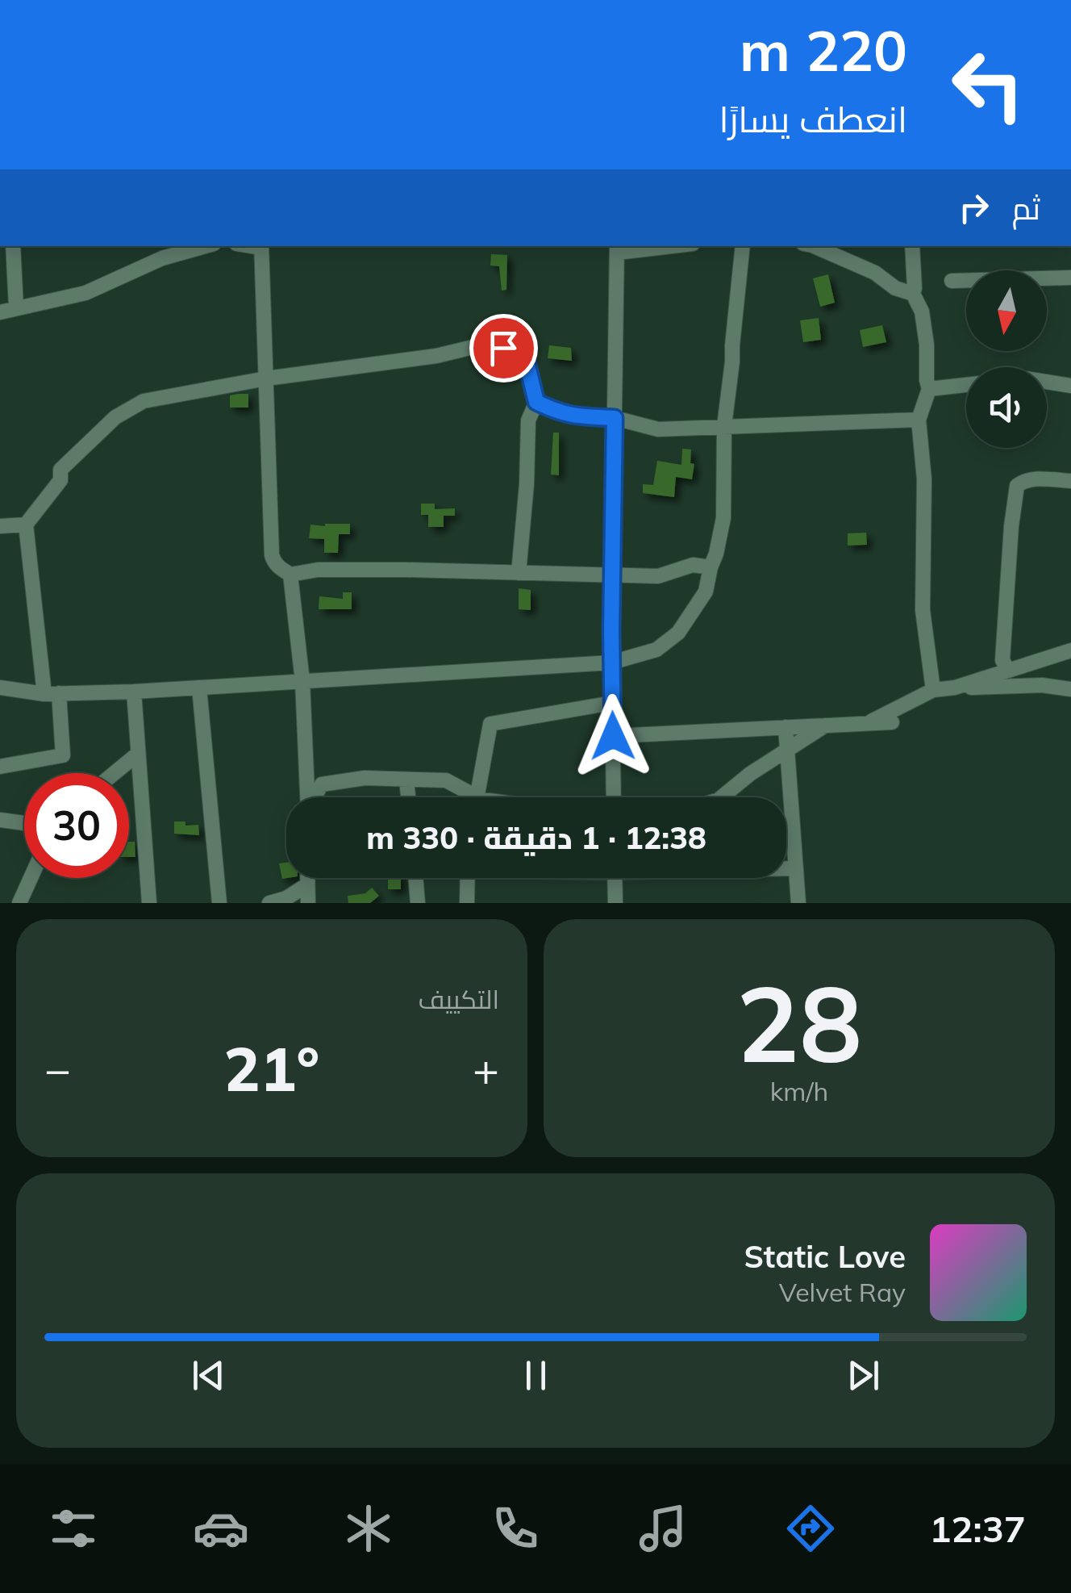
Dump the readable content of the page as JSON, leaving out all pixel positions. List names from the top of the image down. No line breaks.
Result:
{"north":"bottom","page":{"turn":["220 m","انعطف يسارًا"],"then":"ثم","limit":"30","trip":"12:38 · 1 دقيقة · 330 m","tile":[["28","km/h"],"التكييف"],"heat":["−","21°","+"],"song":["Static Love","Velvet Ray"],"tabs":"12:37"}}
